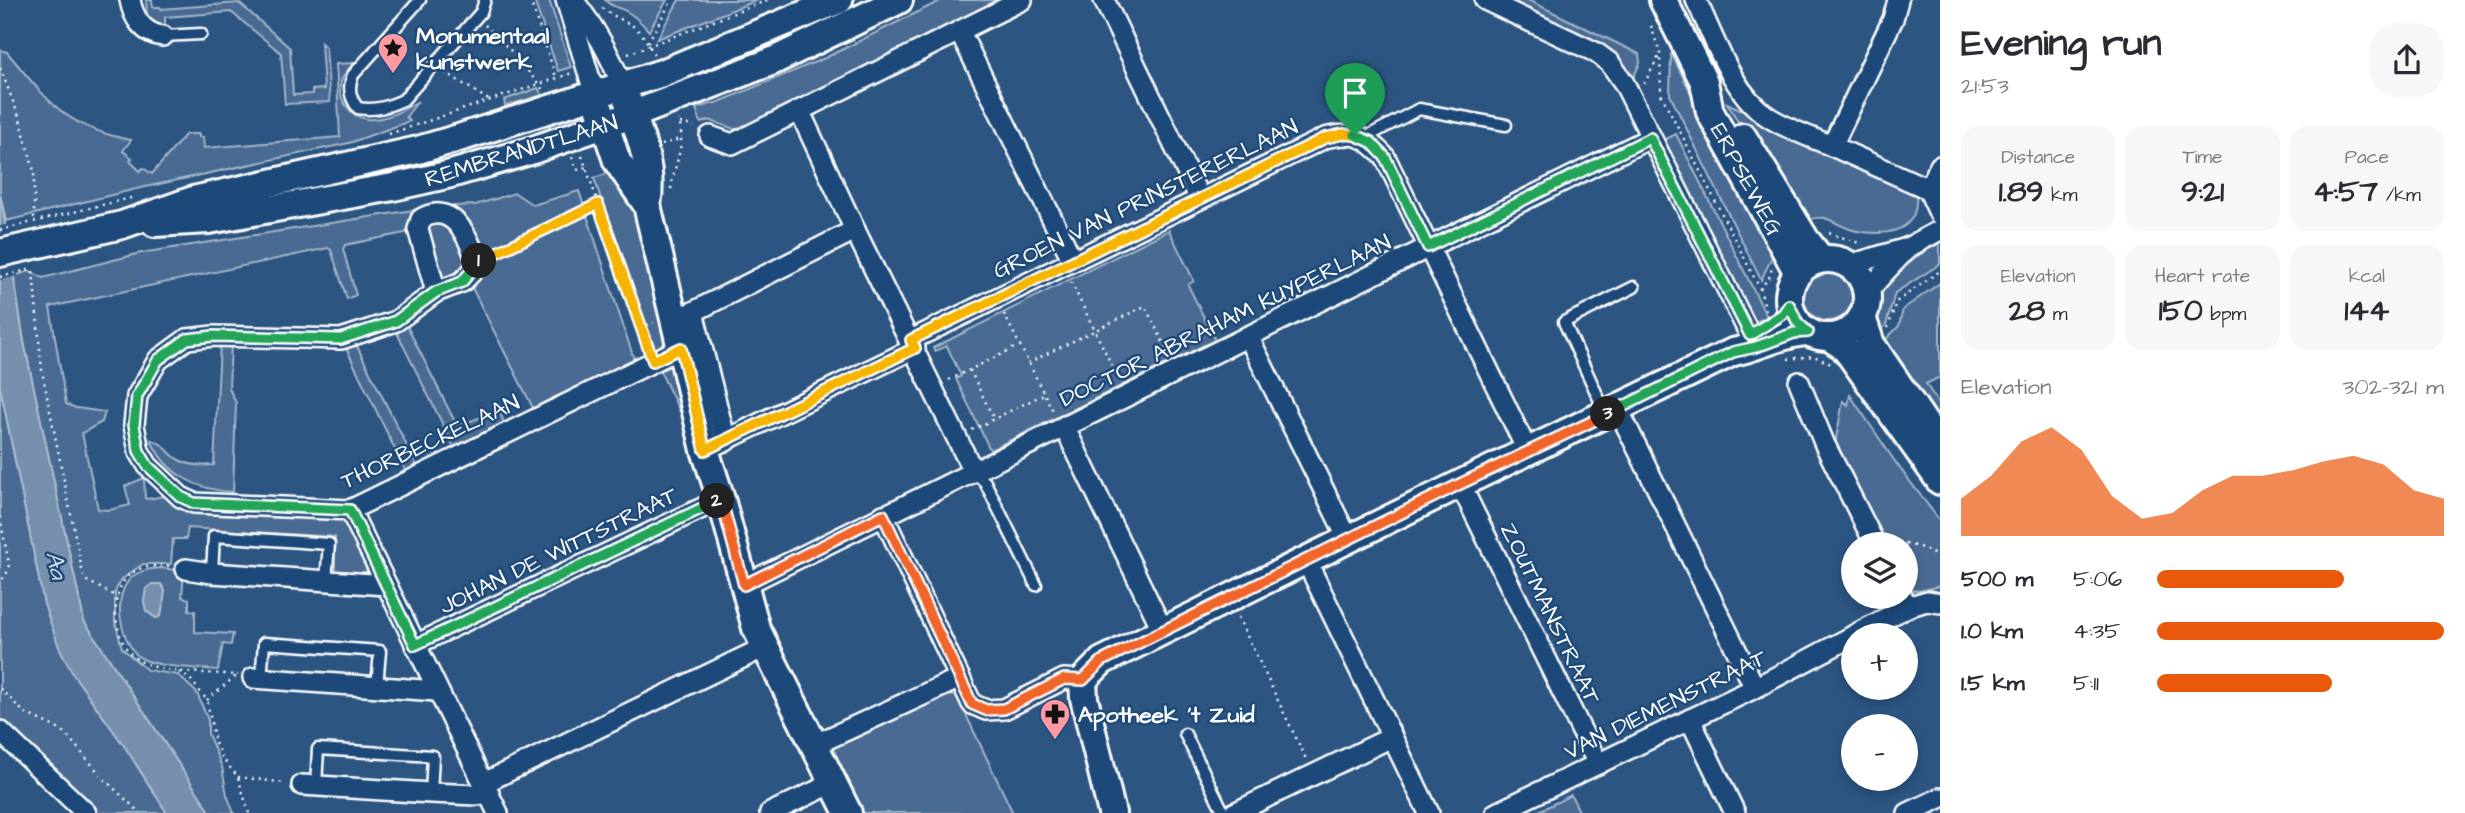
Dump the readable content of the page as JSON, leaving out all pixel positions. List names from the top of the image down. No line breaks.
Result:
{"streets":{"main road":["REMBRANDTLAAN","ERPSEWEG"],"street":["GROEN VAN PRINSTERERLAAN","DOCTOR ABRAHAM KUYPERLAAN","THORBECKELAAN","JOHAN DE WITTSTRAAT","ZOUTMANSTRAAT","VAN DIEMENSTRAAT"]},"crossings":[["ZOUTMANSTRAAT","VAN DIEMENSTRAAT"]],"water":["Aa"],"places":{"place":["Monumentaal kunstwerk"],"pharmacy":["Apotheek 't Zuid"]},"page":{"heading":["Evening run","21:53"],"stats":[["Distance","1.89 km"],["Time","9:21"],["Pace","4:57 /km"],["Elevation","28 m"],["Heart rate","150 bpm"],["kcal","144"]],"pins":["1","3","2"],"chart":["Elevation","302–321 m"],"map_buttons":["+","−"],"list":[{"name":"500 m","note":"5:06"},{"name":"1.0 km","note":"4:35"},{"name":"1.5 km","note":"5:11"}]}}
